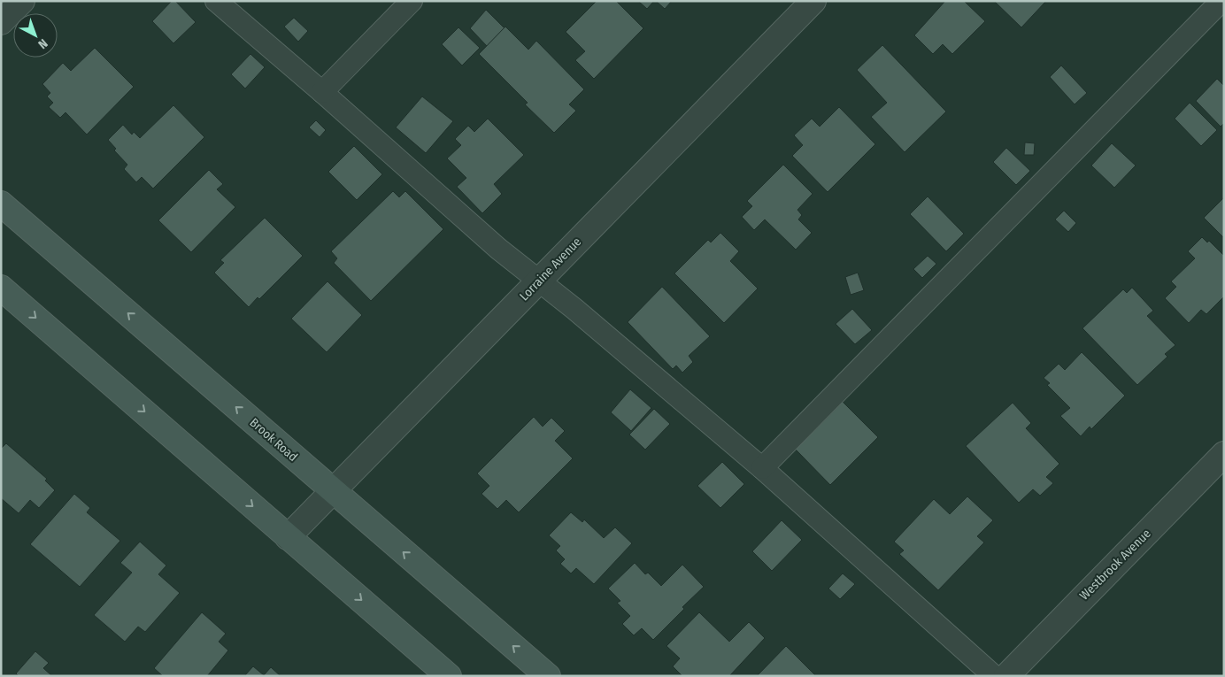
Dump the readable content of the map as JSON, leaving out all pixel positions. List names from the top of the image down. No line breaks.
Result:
{"streets":{"main road":["Brook Road"],"street":["Lorraine Avenue","Westbrook Avenue"]},"crossings":[["Lorraine Avenue","Brook Road"]],"north":"bottom right"}
